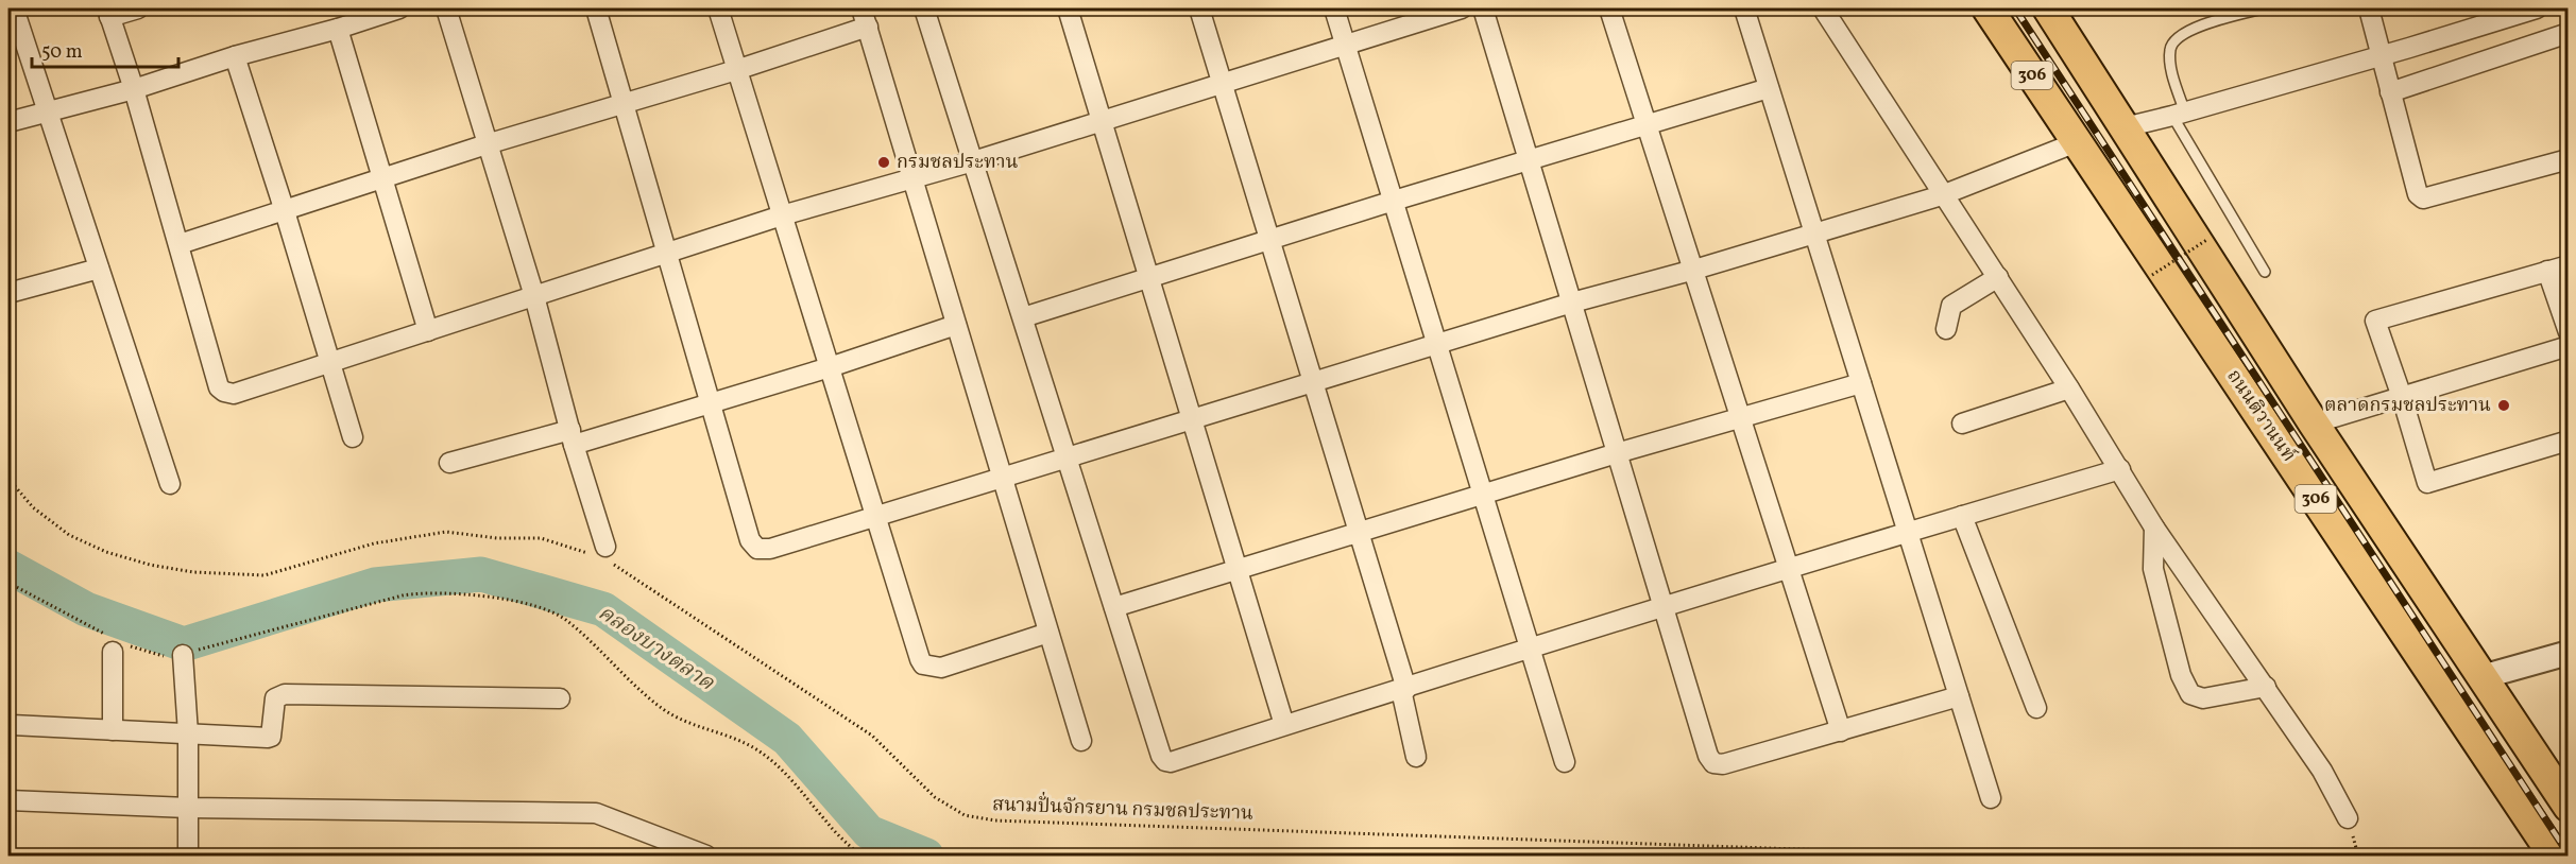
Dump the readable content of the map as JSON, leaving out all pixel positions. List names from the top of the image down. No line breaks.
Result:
{"streets":{"main road":["306","ถนนติวานนท์"],"path":["สนามปั่นจักรยาน กรมชลประทาน"]},"water":["คลองบางตลาด"],"places":["กรมชลประทาน","ตลาดกรมชลประทาน"],"scale_bar":"50 m"}
